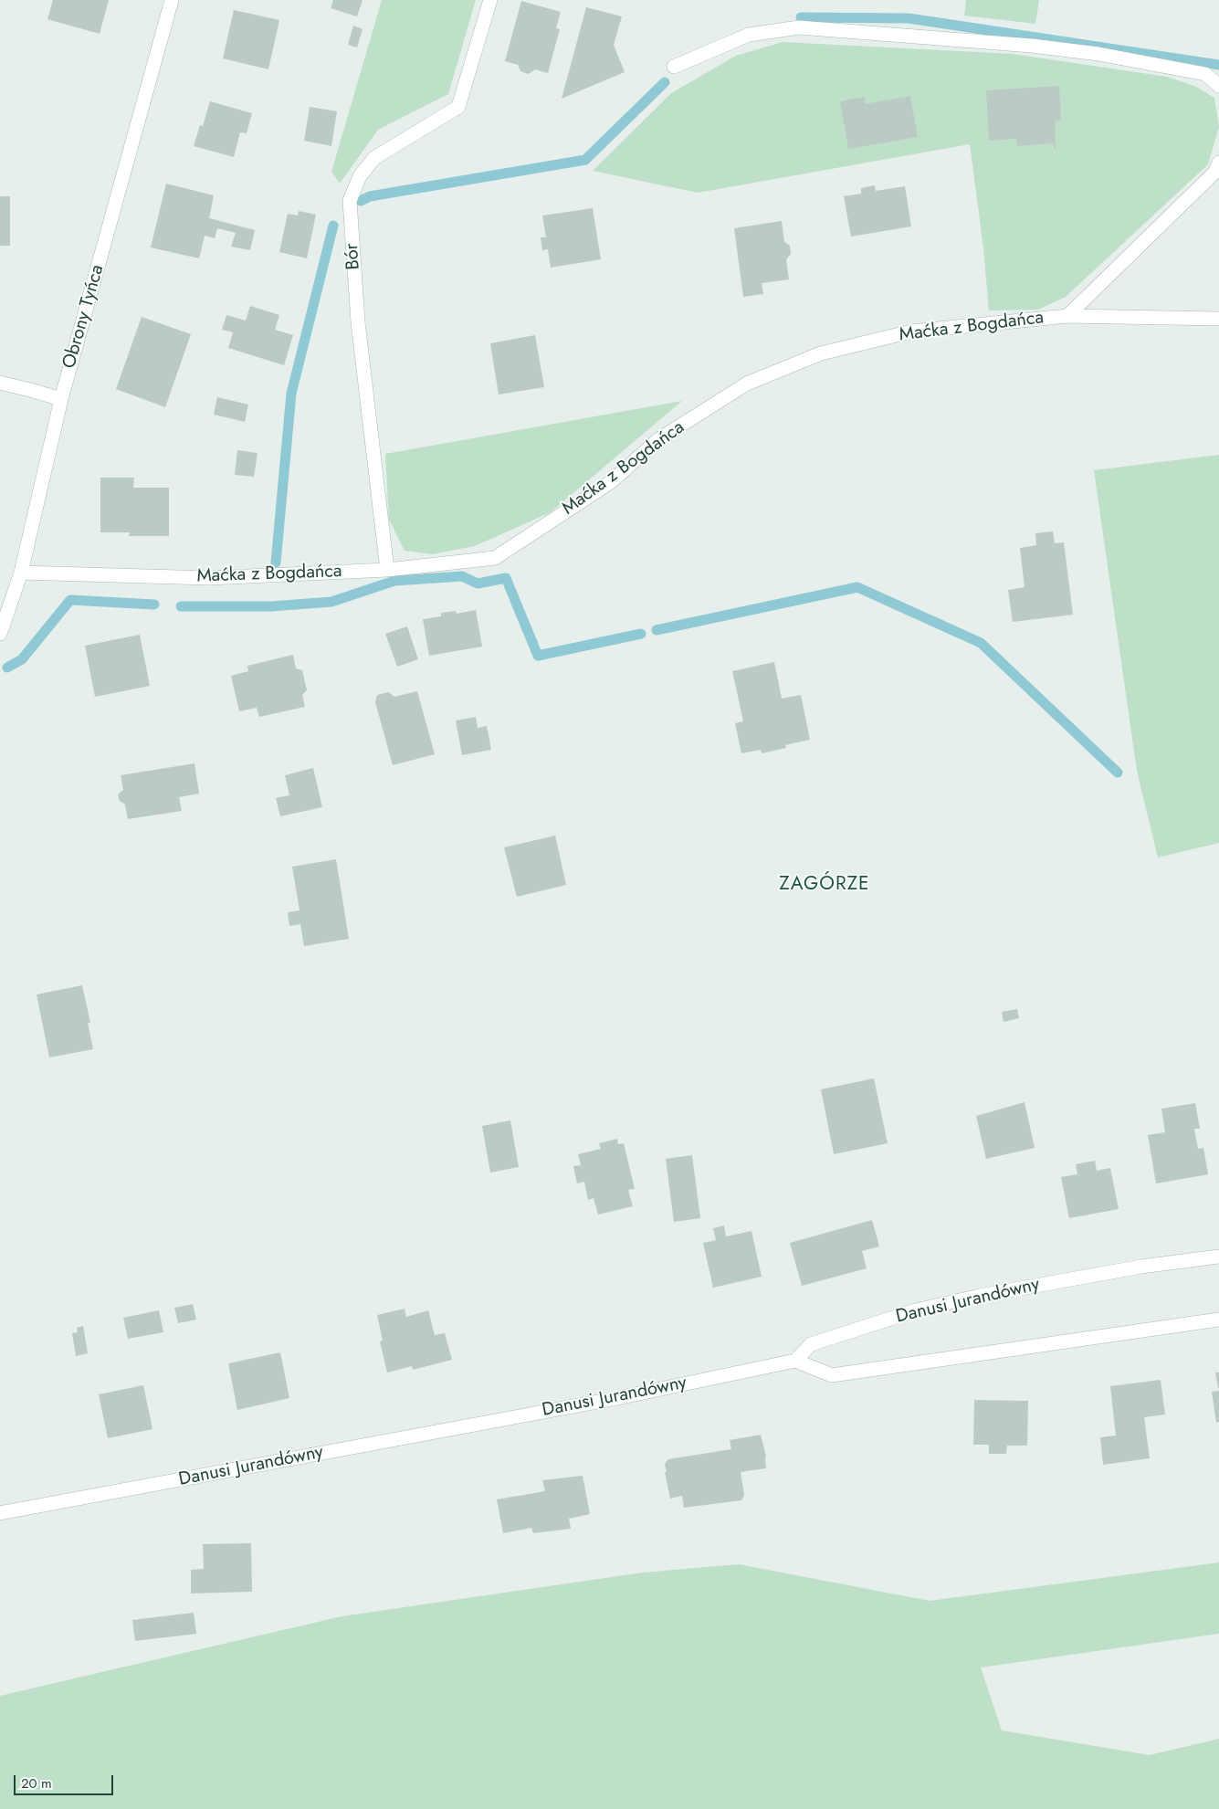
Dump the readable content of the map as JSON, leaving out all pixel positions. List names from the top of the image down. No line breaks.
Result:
{"streets":{"street":["Bór","Obrony Tyńca","Maćka z Bogdańca","Danusi Jurandówny"]},"crossings":[["Bór","Maćka z Bogdańca"],["Obrony Tyńca","Maćka z Bogdańca"]],"districts":["ZAGÓRZE"],"scale_bar":"20 m"}
